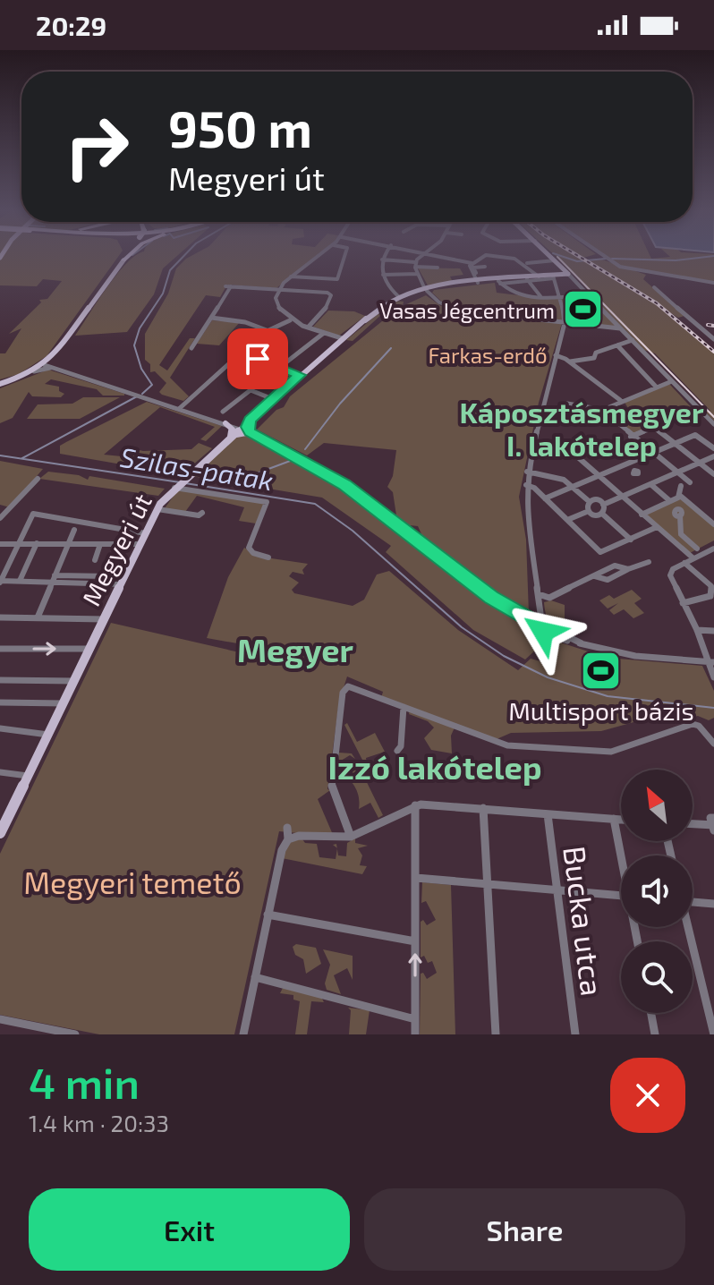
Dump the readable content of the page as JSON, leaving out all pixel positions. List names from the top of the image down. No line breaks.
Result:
{"streets":{"main road":["Megyeri út"],"street":["Bucka utca"]},"districts":["Káposztásmegyer I. lakótelep","Megyer","Izzó lakótelep"],"water":["Szilas-patak"],"parks":["Farkas-erdő","Megyeri temető"],"places":{"sports":["Vasas Jégcentrum","Multisport bázis"]},"north":"top left","page":{"status":"20:29","turn":["950 m","Megyeri út"],"heading":["4 min","1.4 km · 20:33"],"buttons":["Exit","Share"]}}
